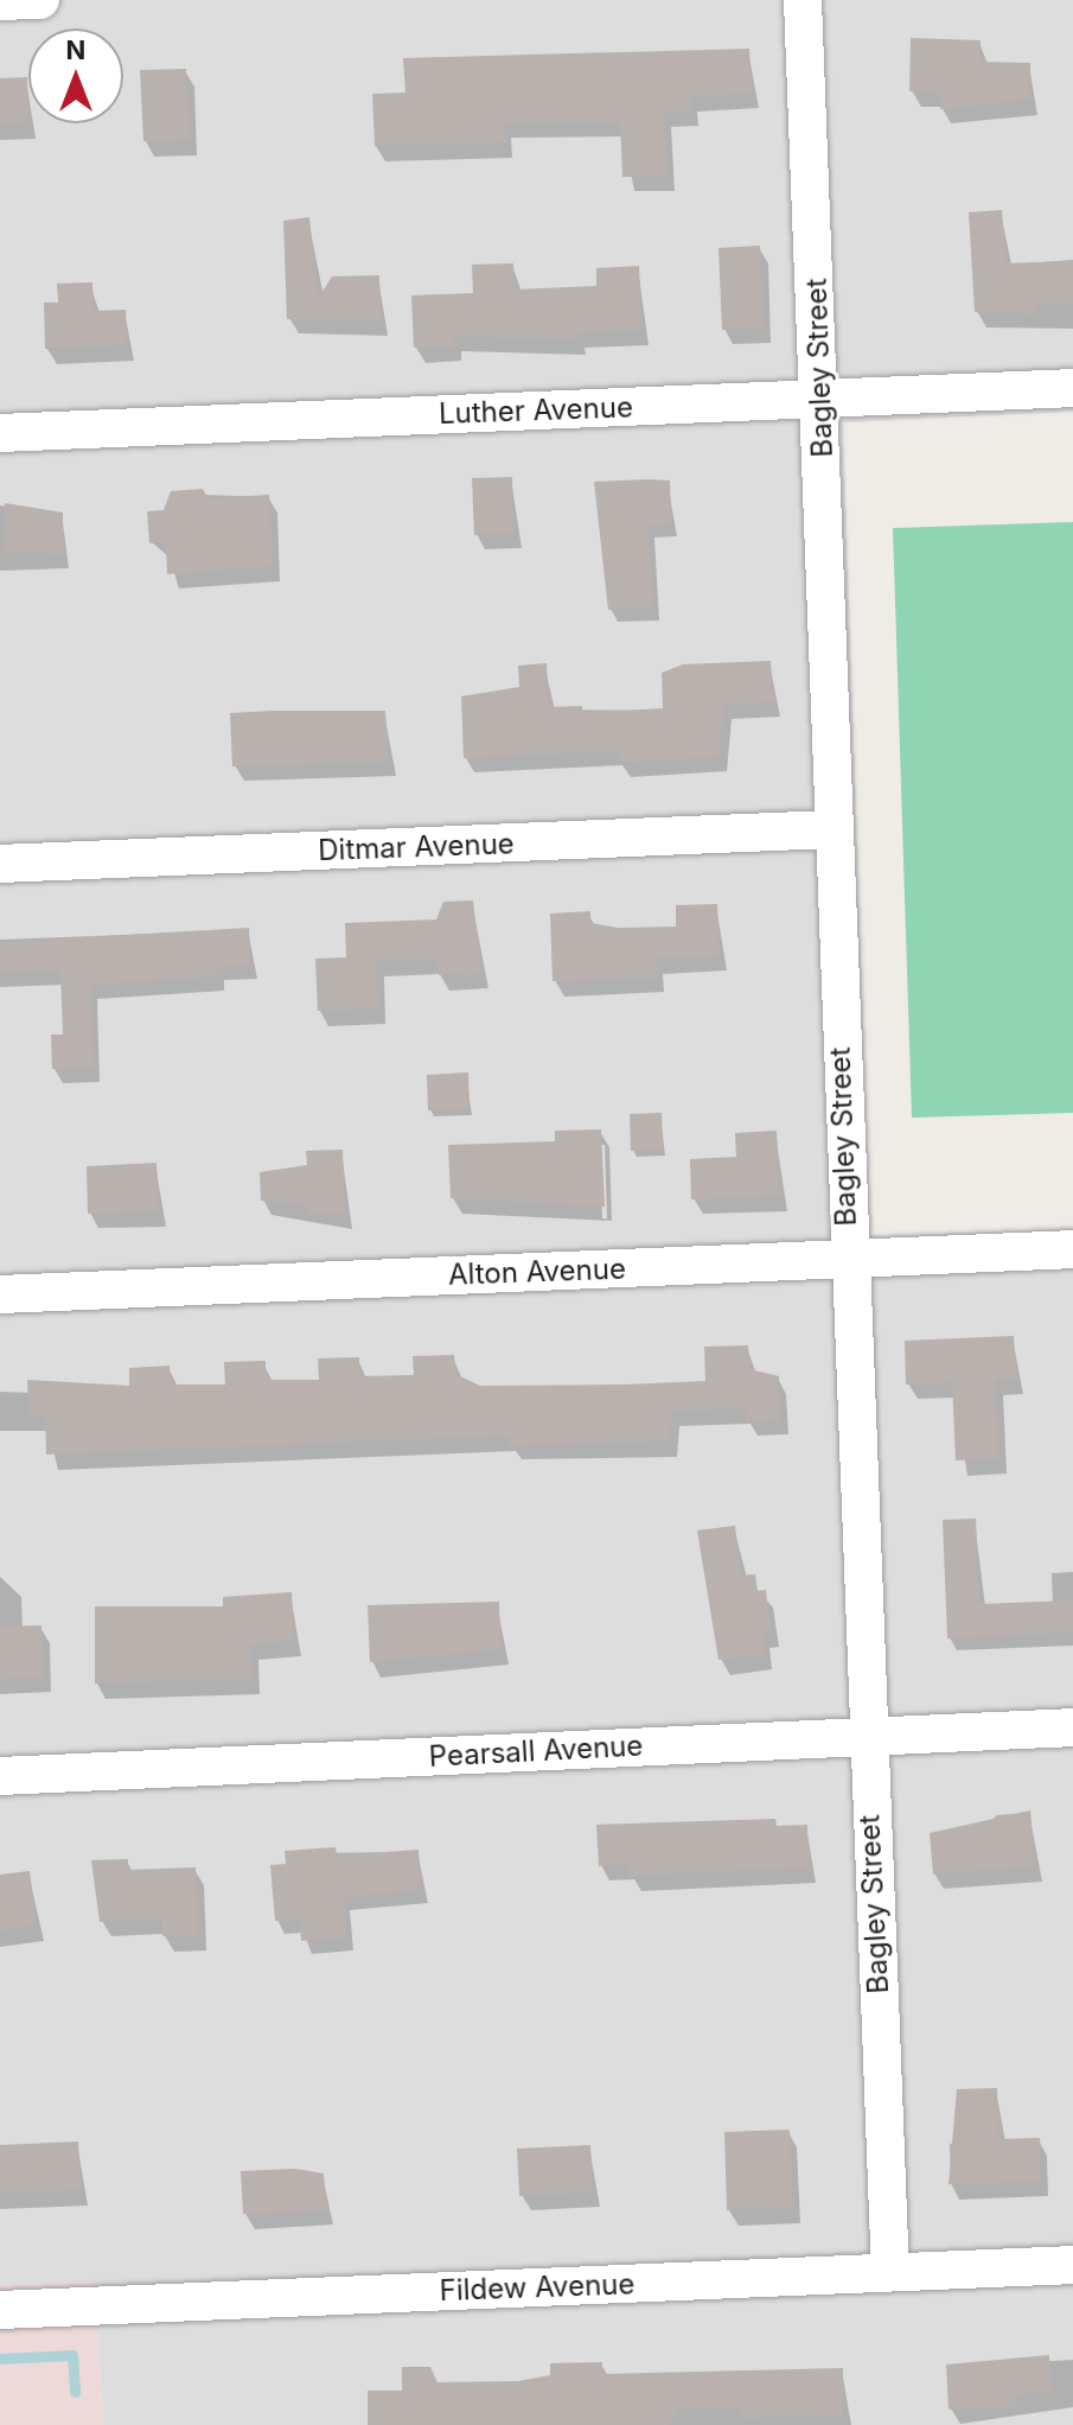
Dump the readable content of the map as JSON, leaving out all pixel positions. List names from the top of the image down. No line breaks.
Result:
{"streets":{"street":["Bagley Street","Luther Avenue","Ditmar Avenue","Alton Avenue","Pearsall Avenue","Fildew Avenue"]},"crossings":[["Bagley Street","Luther Avenue"],["Bagley Street","Ditmar Avenue"],["Bagley Street","Alton Avenue"],["Bagley Street","Pearsall Avenue"],["Bagley Street","Fildew Avenue"]],"north":"top"}
